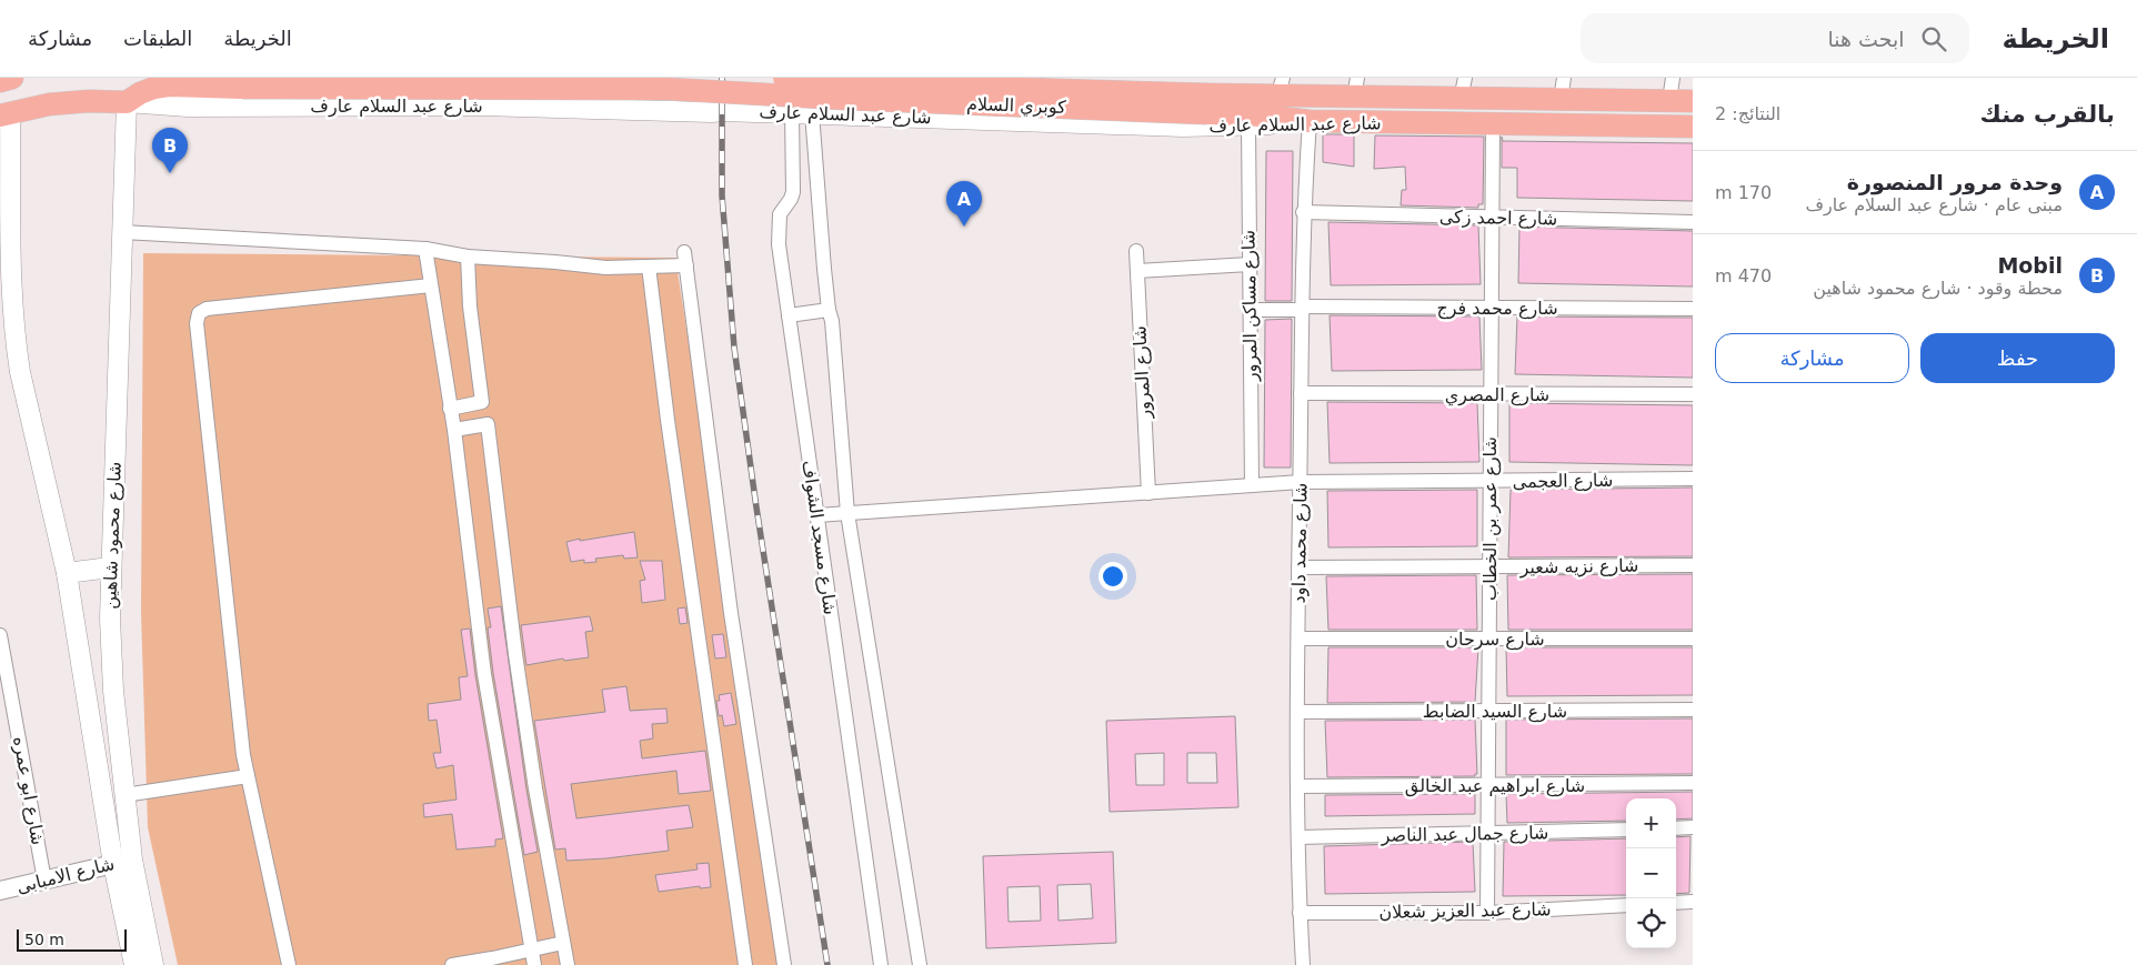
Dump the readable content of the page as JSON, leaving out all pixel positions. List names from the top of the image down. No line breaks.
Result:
{"streets":{"main road":["شارع عبد السلام عارف","كوبري السلام","شارع محمود شاهين"],"street":["شارع احمد زكى","شارع مساكن المرور","شارع محمد فرج","شارع المرور","شارع المصري","شارع العجمى","شارع عمر بن الخطاب","شارع مسجد الشواف","شارع محمد داود","شارع نزيه شعير","شارع سرحان","شارع السيد الضابط","شارع ابراهيم عبد الخالق","شارع ابو عمره","شارع جمال عبد الناصر","شارع الامبابى","شارع عبد العزيز شعلان"]},"crossings":[["شارع عبد السلام عارف","كوبري السلام"],["شارع عبد السلام عارف","شارع مساكن المرور"],["شارع عبد السلام عارف","شارع عمر بن الخطاب"],["شارع عبد السلام عارف","شارع محمود شاهين"],["شارع عبد السلام عارف","شارع مسجد الشواف"],["شارع عبد السلام عارف","شارع محمد داود"],["كوبري السلام","شارع محمود شاهين"],["كوبري السلام","شارع محمد داود"],["شارع احمد زكى","شارع عمر بن الخطاب"],["شارع احمد زكى","شارع محمد داود"],["شارع مساكن المرور","شارع محمد فرج"],["شارع مساكن المرور","شارع العجمى"],["شارع محمد فرج","شارع عمر بن الخطاب"],["شارع محمد فرج","شارع محمد داود"],["شارع المرور","شارع العجمى"],["شارع المصري","شارع عمر بن الخطاب"],["شارع المصري","شارع محمد داود"],["شارع العجمى","شارع عمر بن الخطاب"],["شارع العجمى","شارع مسجد الشواف"],["شارع العجمى","شارع محمد داود"],["شارع عمر بن الخطاب","شارع نزيه شعير"],["شارع عمر بن الخطاب","شارع سرحان"],["شارع عمر بن الخطاب","شارع السيد الضابط"],["شارع عمر بن الخطاب","شارع ابراهيم عبد الخالق"],["شارع عمر بن الخطاب","شارع جمال عبد الناصر"],["شارع عمر بن الخطاب","شارع عبد العزيز شعلان"],["شارع محمود شاهين","شارع الامبابى"],["شارع محمد داود","شارع نزيه شعير"],["شارع محمد داود","شارع سرحان"],["شارع محمد داود","شارع السيد الضابط"],["شارع محمد داود","شارع ابراهيم عبد الخالق"],["شارع محمد داود","شارع جمال عبد الناصر"],["شارع محمد داود","شارع عبد العزيز شعلان"],["شارع ابو عمره","شارع الامبابى"]],"scale_bar":"50 m","page":{"header":"الخريطة","search":"ابحث هنا","nav":["الخريطة","الطبقات","مشاركة"],"heading":["بالقرب منك","النتائج: 2"],"pins":["B","A"],"list":[{"mark":"A","name":"وحدة مرور المنصورة","note":"مبنى عام · شارع عبد السلام عارف","value":"170 m"},{"mark":"B","name":"Mobil","note":"محطة وقود · شارع محمود شاهين","value":"470 m"}],"buttons":["حفظ","مشاركة"],"map_buttons":["+","−"],"scale":"50 m"}}
